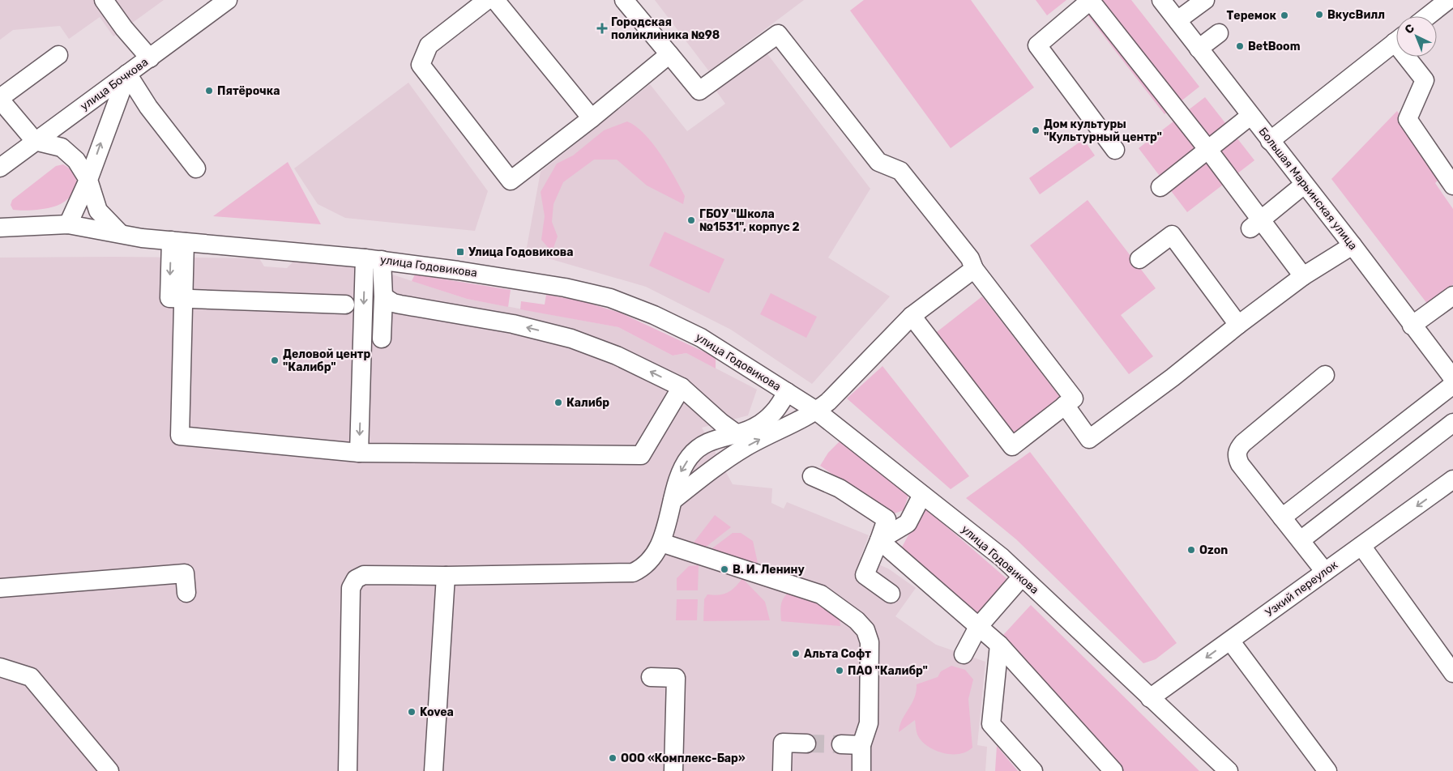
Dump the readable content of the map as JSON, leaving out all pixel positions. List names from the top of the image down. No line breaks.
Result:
{"streets":{"street":["улица Бочкова","Большая Марьинская улица","улица Годовикова","Узкий переулок"]},"crossings":[["улица Годовикова","Узкий переулок"]],"places":{"other":["ВкусВилл","Теремок","BetBoom","Пятёрочка","Дом культуры \"Культурный центр\"","ГБОУ \"Школа №1531\", корпус 2","Деловой центр \"Калибр\"","Калибр","Ozon","В. И. Ленину","Альта Софт","ПАО \"Калибр\"","Kovea","ООО «Комплекс-Бар»"],"health":["Городская поликлиника №98"],"transit":["Улица Годовикова"]},"north":"top left"}
